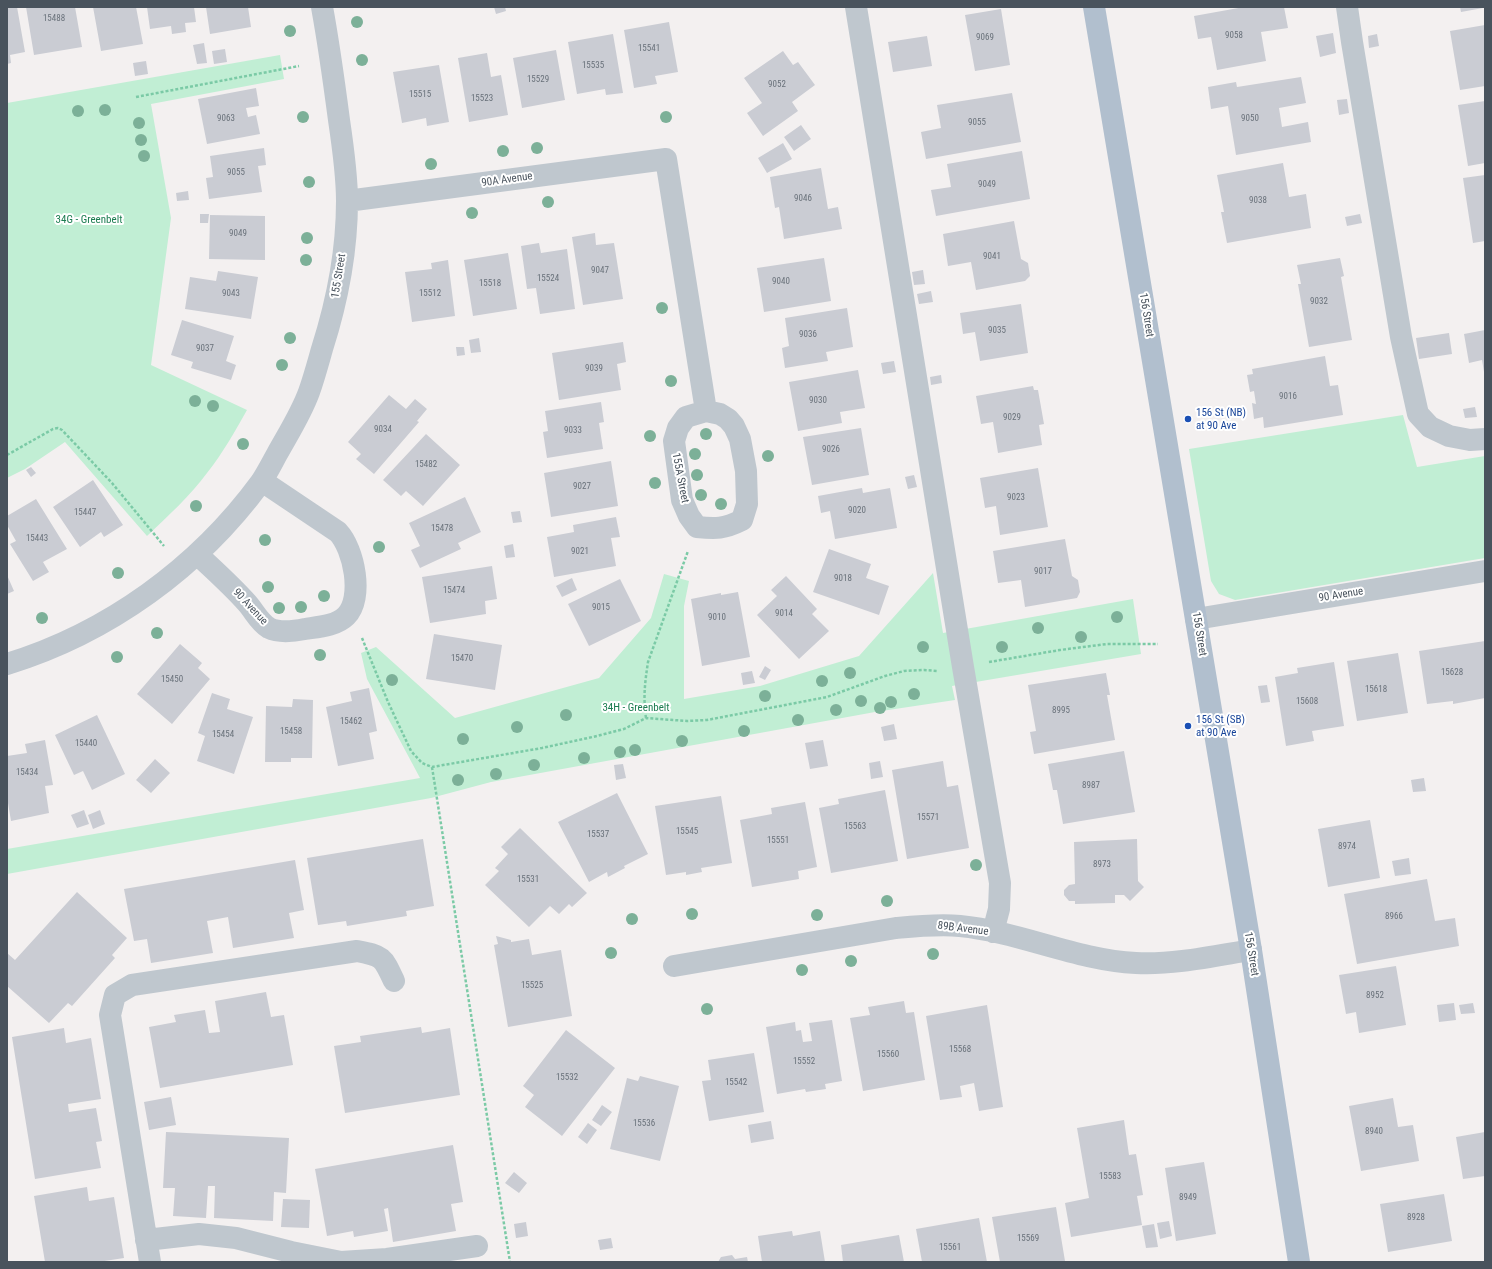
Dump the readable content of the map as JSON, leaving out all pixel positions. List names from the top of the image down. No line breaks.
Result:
{"streets":{"main road":["156 Street"],"street":["90A Avenue","155 Street","155A Street","90 Avenue","89B Avenue"]},"crossings":[["90A Avenue","155 Street"],["90A Avenue","155A Street"],["155 Street","90 Avenue"],["156 Street","90 Avenue"],["156 Street","89B Avenue"]],"parks":["34G - Greenbelt","34H - Greenbelt"],"places":["156 St (NB) at 90 Ave","156 St (SB) at 90 Ave"],"house_numbers":["15488","9058","9069","15541","15535","15529","9052","15515","15523","9063","9050","9055","9055","9049","9046","9038","9049","9041","9047","15524","9040","15518","9043","15512","9032","9035","9036","9037","9039","9016","9030","9029","9034","9033","9026","15482","9027","9023","9020","15447","15478","15443","9021","9017","9018","15474","9015","9014","9010","15470","15628","15450","15618","15608","8995","15462","15458","15454","15440","15434","8987","15571","15563","15545","15537","15551","8974","8973","15531","8966","15525","8952","15568","15560","15552","15532","15542","15536","8940","15583","8949","8928","15569","15561"]}
